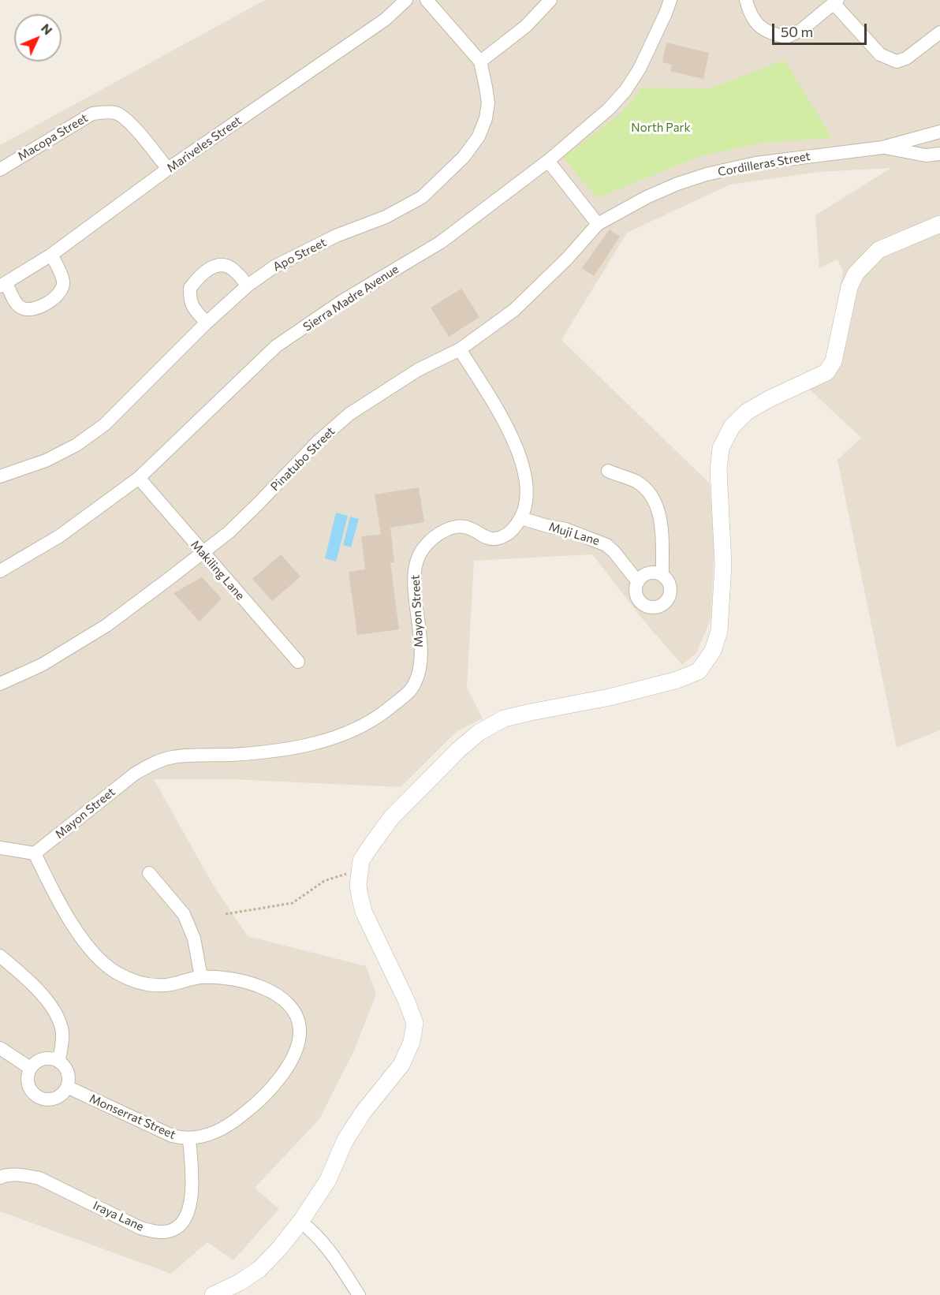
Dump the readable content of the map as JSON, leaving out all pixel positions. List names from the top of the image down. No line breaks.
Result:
{"streets":{"street":["Macopa Street","Mariveles Street","Cordilleras Street","Apo Street","Sierra Madre Avenue","Pinatubo Street","Muji Lane","Makiling Lane","Mayon Street","Monserrat Street","Iraya Lane"]},"crossings":[["Macopa Street","Mariveles Street"],["Cordilleras Street","Pinatubo Street"],["Sierra Madre Avenue","Makiling Lane"],["Pinatubo Street","Makiling Lane"],["Muji Lane","Mayon Street"],["Mayon Street","Monserrat Street"],["Monserrat Street","Iraya Lane"]],"parks":["North Park"],"scale_bar":"50 m","north":"top right"}
